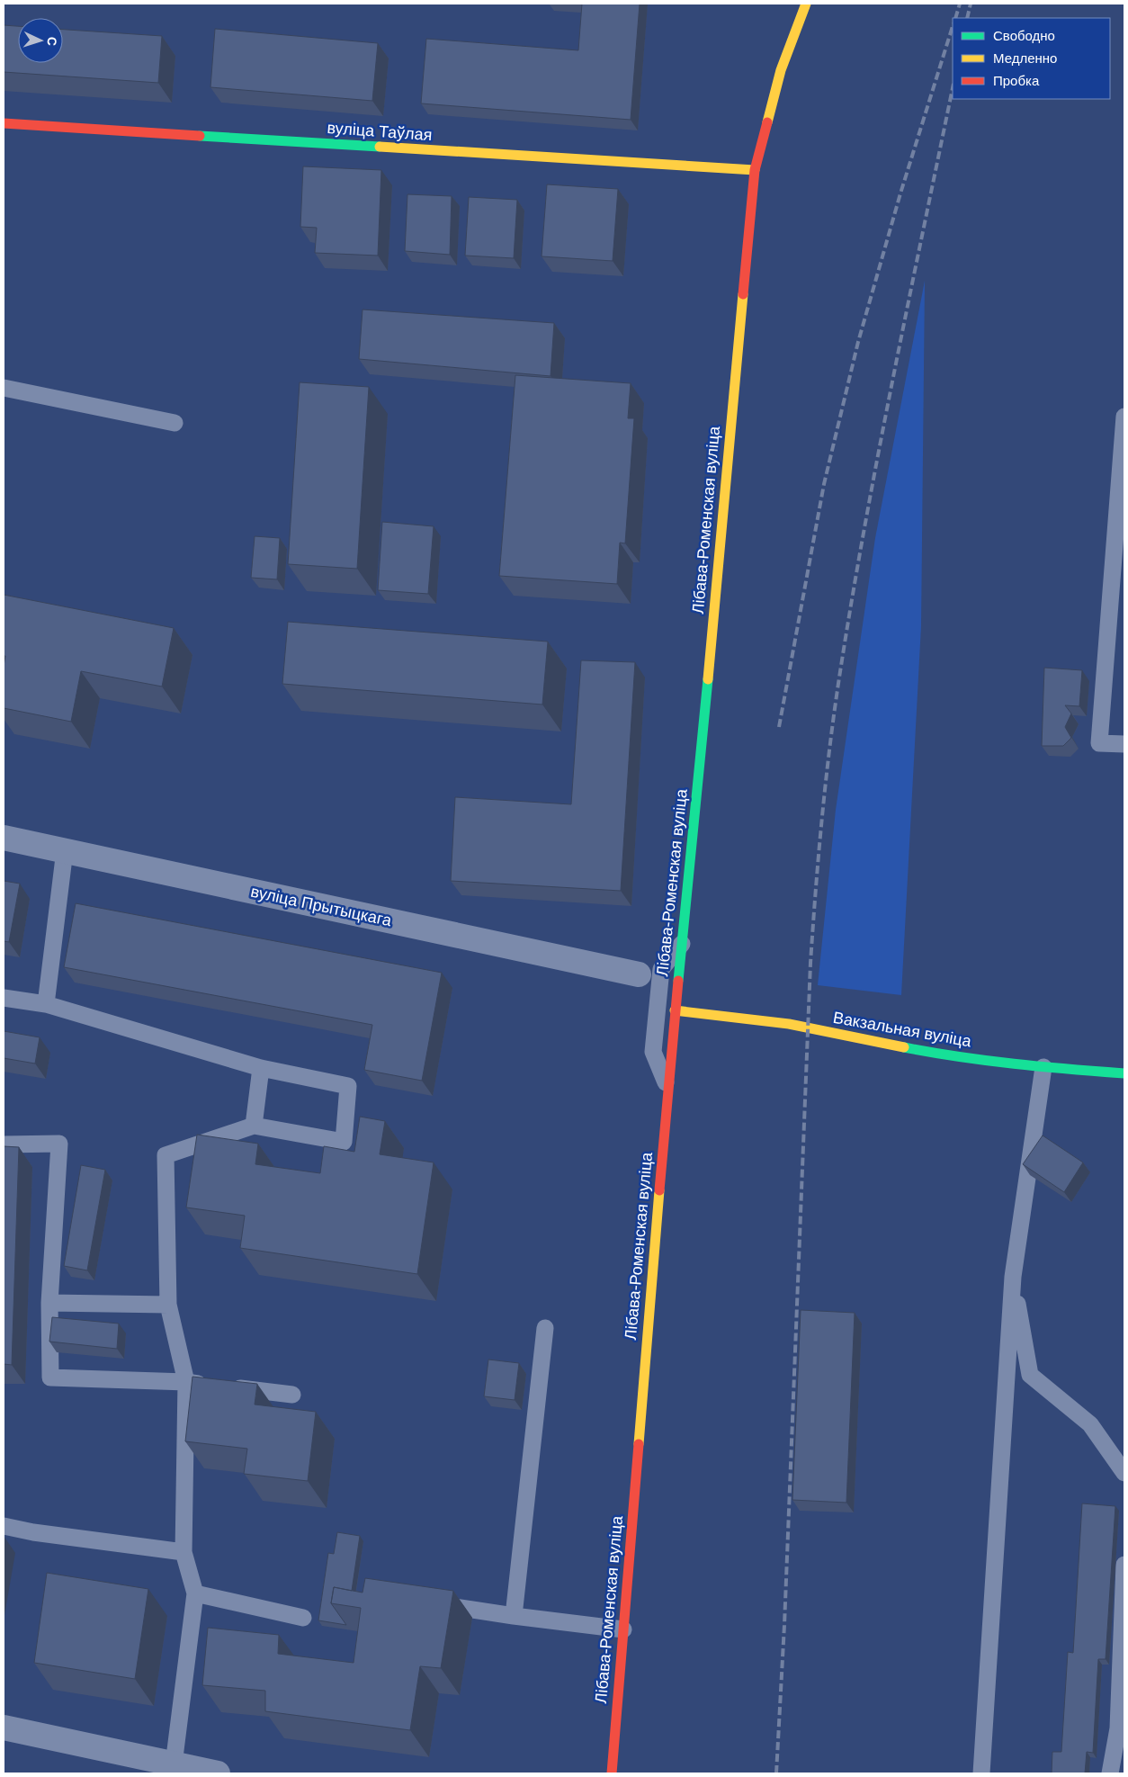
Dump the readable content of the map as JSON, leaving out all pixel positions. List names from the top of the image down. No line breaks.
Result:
{"streets":{"main road":["вуліца Таўлая","Лібава-Роменская вуліца","Вакзальная вуліца"],"street":["вуліца Прытыцкага"]},"crossings":[["вуліца Таўлая","Лібава-Роменская вуліца"],["Лібава-Роменская вуліца","Вакзальная вуліца"]],"legend":["Свободно","Медленно","Пробка"],"north":"right"}
